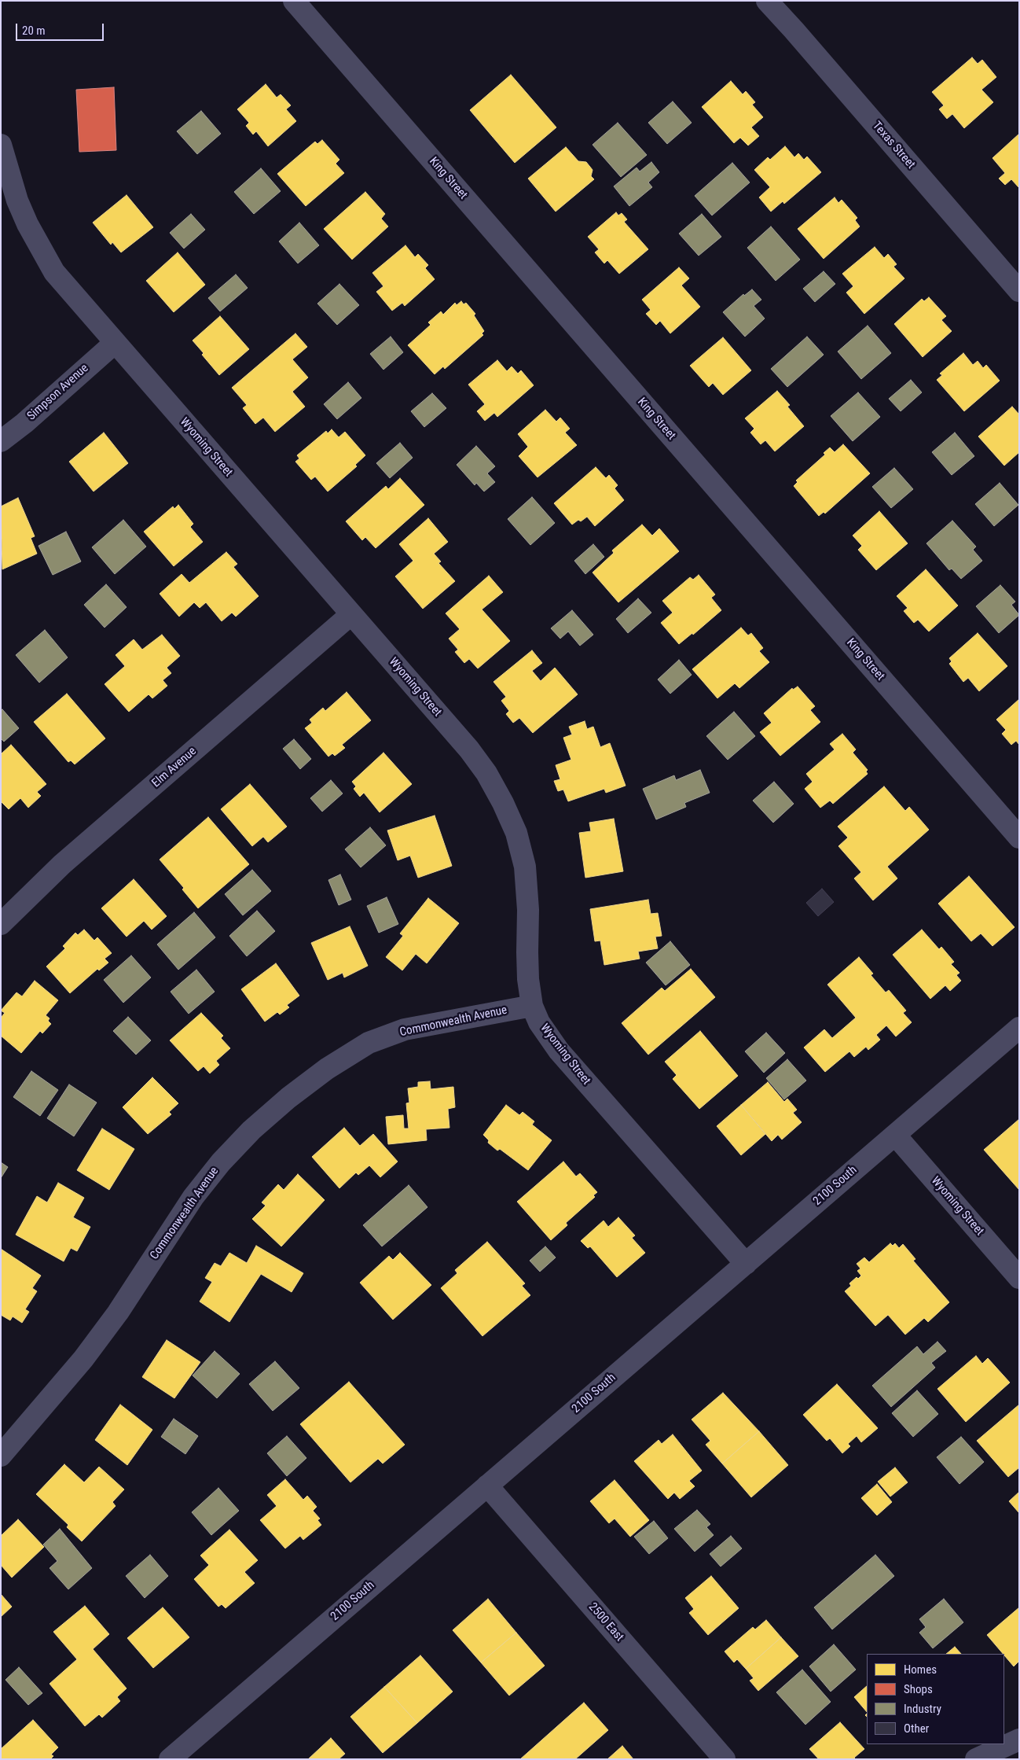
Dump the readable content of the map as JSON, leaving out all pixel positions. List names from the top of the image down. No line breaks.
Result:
{"streets":{"street":["Texas Street","King Street","Simpson Avenue","Wyoming Street","Elm Avenue","Commonwealth Avenue","2100 South","2500 East"]},"crossings":[["Simpson Avenue","Wyoming Street"],["Wyoming Street","Elm Avenue"],["Wyoming Street","Commonwealth Avenue"],["Wyoming Street","2100 South"],["2100 South","2500 East"]],"legend":["Homes","Shops","Industry","Other"],"scale_bar":"20 m"}
